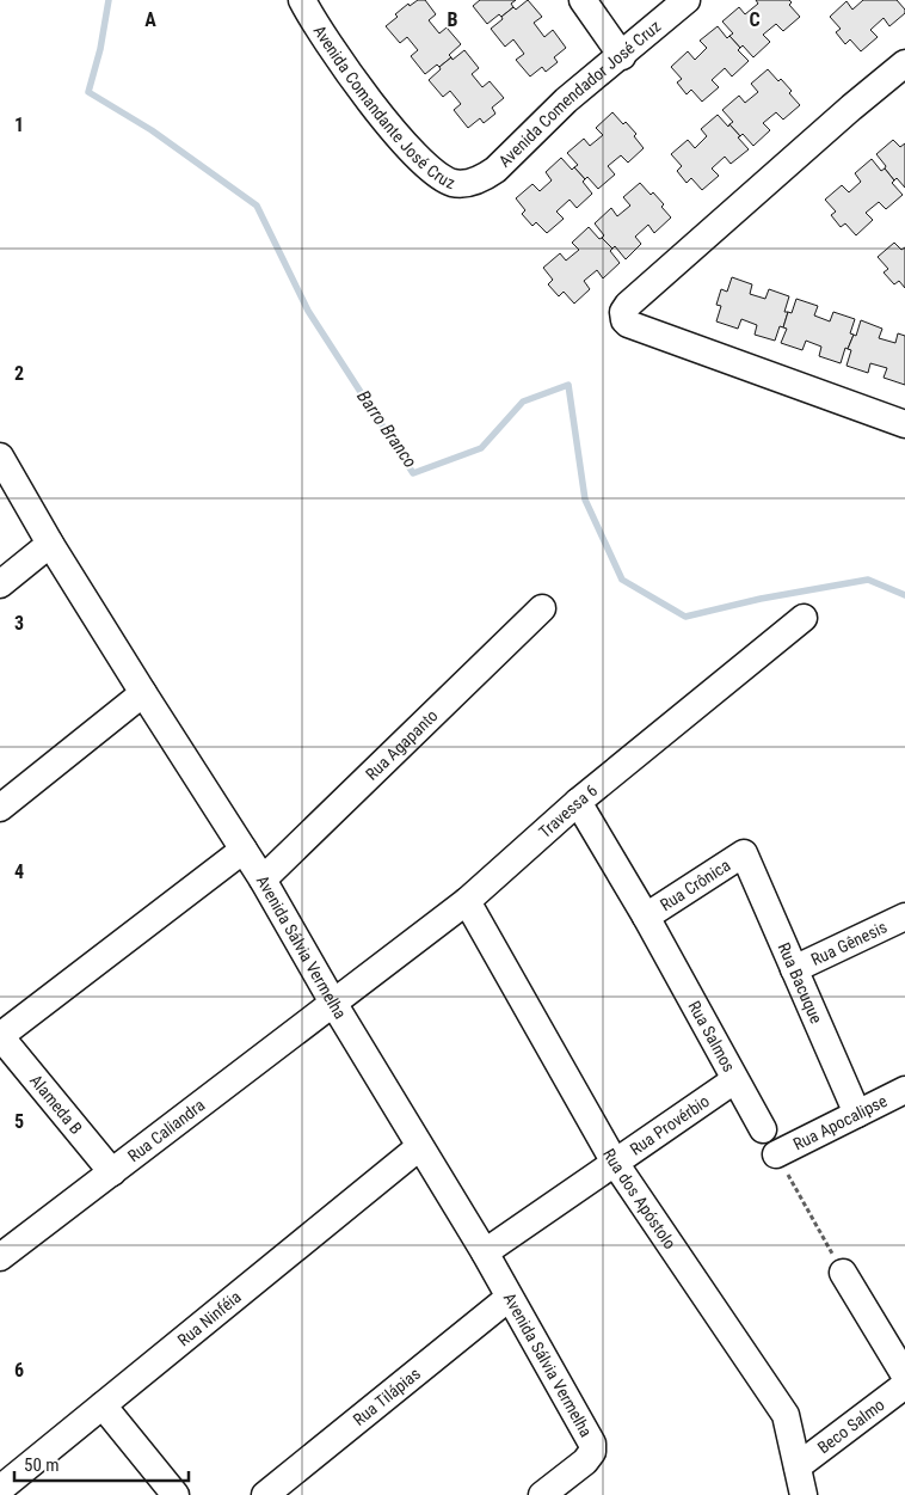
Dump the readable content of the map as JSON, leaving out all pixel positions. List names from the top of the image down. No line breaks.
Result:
{"streets":{"street":["Avenida Comendador José Cruz","Avenida Comandante José Cruz","Rua Agapanto","Travessa 6","Rua Crônica","Rua Gênesis","Avenida Sálvia Vermelha","Rua Bacuque","Rua Salmos","Alameda B","Rua Apocalipse","Rua Provérbio","Rua Caliandra","Rua dos Apóstolo","Rua Ninféia","Rua Tilápias","Beco Salmo"]},"crossings":[["Avenida Comendador José Cruz","Avenida Comandante José Cruz"],["Rua Agapanto","Avenida Sálvia Vermelha"],["Travessa 6","Avenida Sálvia Vermelha"],["Travessa 6","Rua Salmos"],["Travessa 6","Rua Caliandra"],["Travessa 6","Rua dos Apóstolo"],["Rua Crônica","Rua Bacuque"],["Rua Crônica","Rua Salmos"],["Rua Gênesis","Rua Bacuque"],["Avenida Sálvia Vermelha","Rua Provérbio"],["Avenida Sálvia Vermelha","Rua Caliandra"],["Avenida Sálvia Vermelha","Rua Ninféia"],["Avenida Sálvia Vermelha","Rua Tilápias"],["Rua Bacuque","Rua Apocalipse"],["Rua Salmos","Rua Provérbio"],["Alameda B","Rua Caliandra"],["Rua Provérbio","Rua dos Apóstolo"],["Rua dos Apóstolo","Beco Salmo"]],"water":["Barro Branco"],"scale_bar":"50 m","grid":{"columns":["A","B","C"],"rows":["1","2","3","4","5","6"]}}
